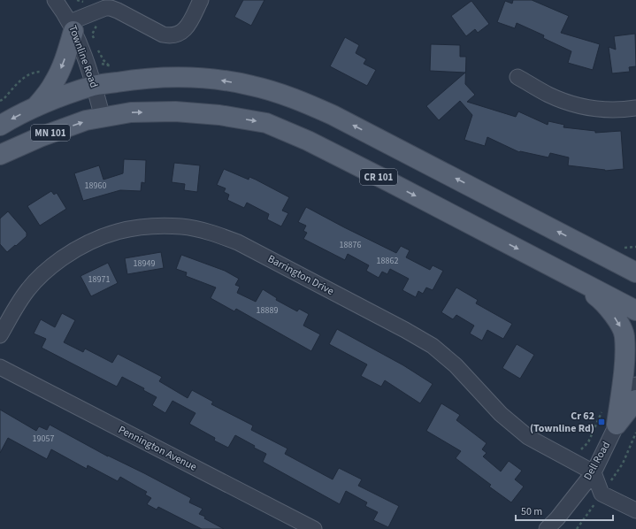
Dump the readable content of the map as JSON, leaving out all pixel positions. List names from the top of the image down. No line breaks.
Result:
{"streets":{"main road":["MN 101","CR 101"],"street":["Townline Road","Barrington Drive","Pennington Avenue","Dell Road"]},"crossings":[["Townline Road","MN 101"],["Townline Road","CR 101"],["MN 101","CR 101"],["Barrington Drive","Dell Road"]],"places":{"transit":["Cr 62 (Townline Rd)"]},"house_numbers":["18960","18876","18862","18949","18971","18889","19057"],"scale_bar":"50 m"}
